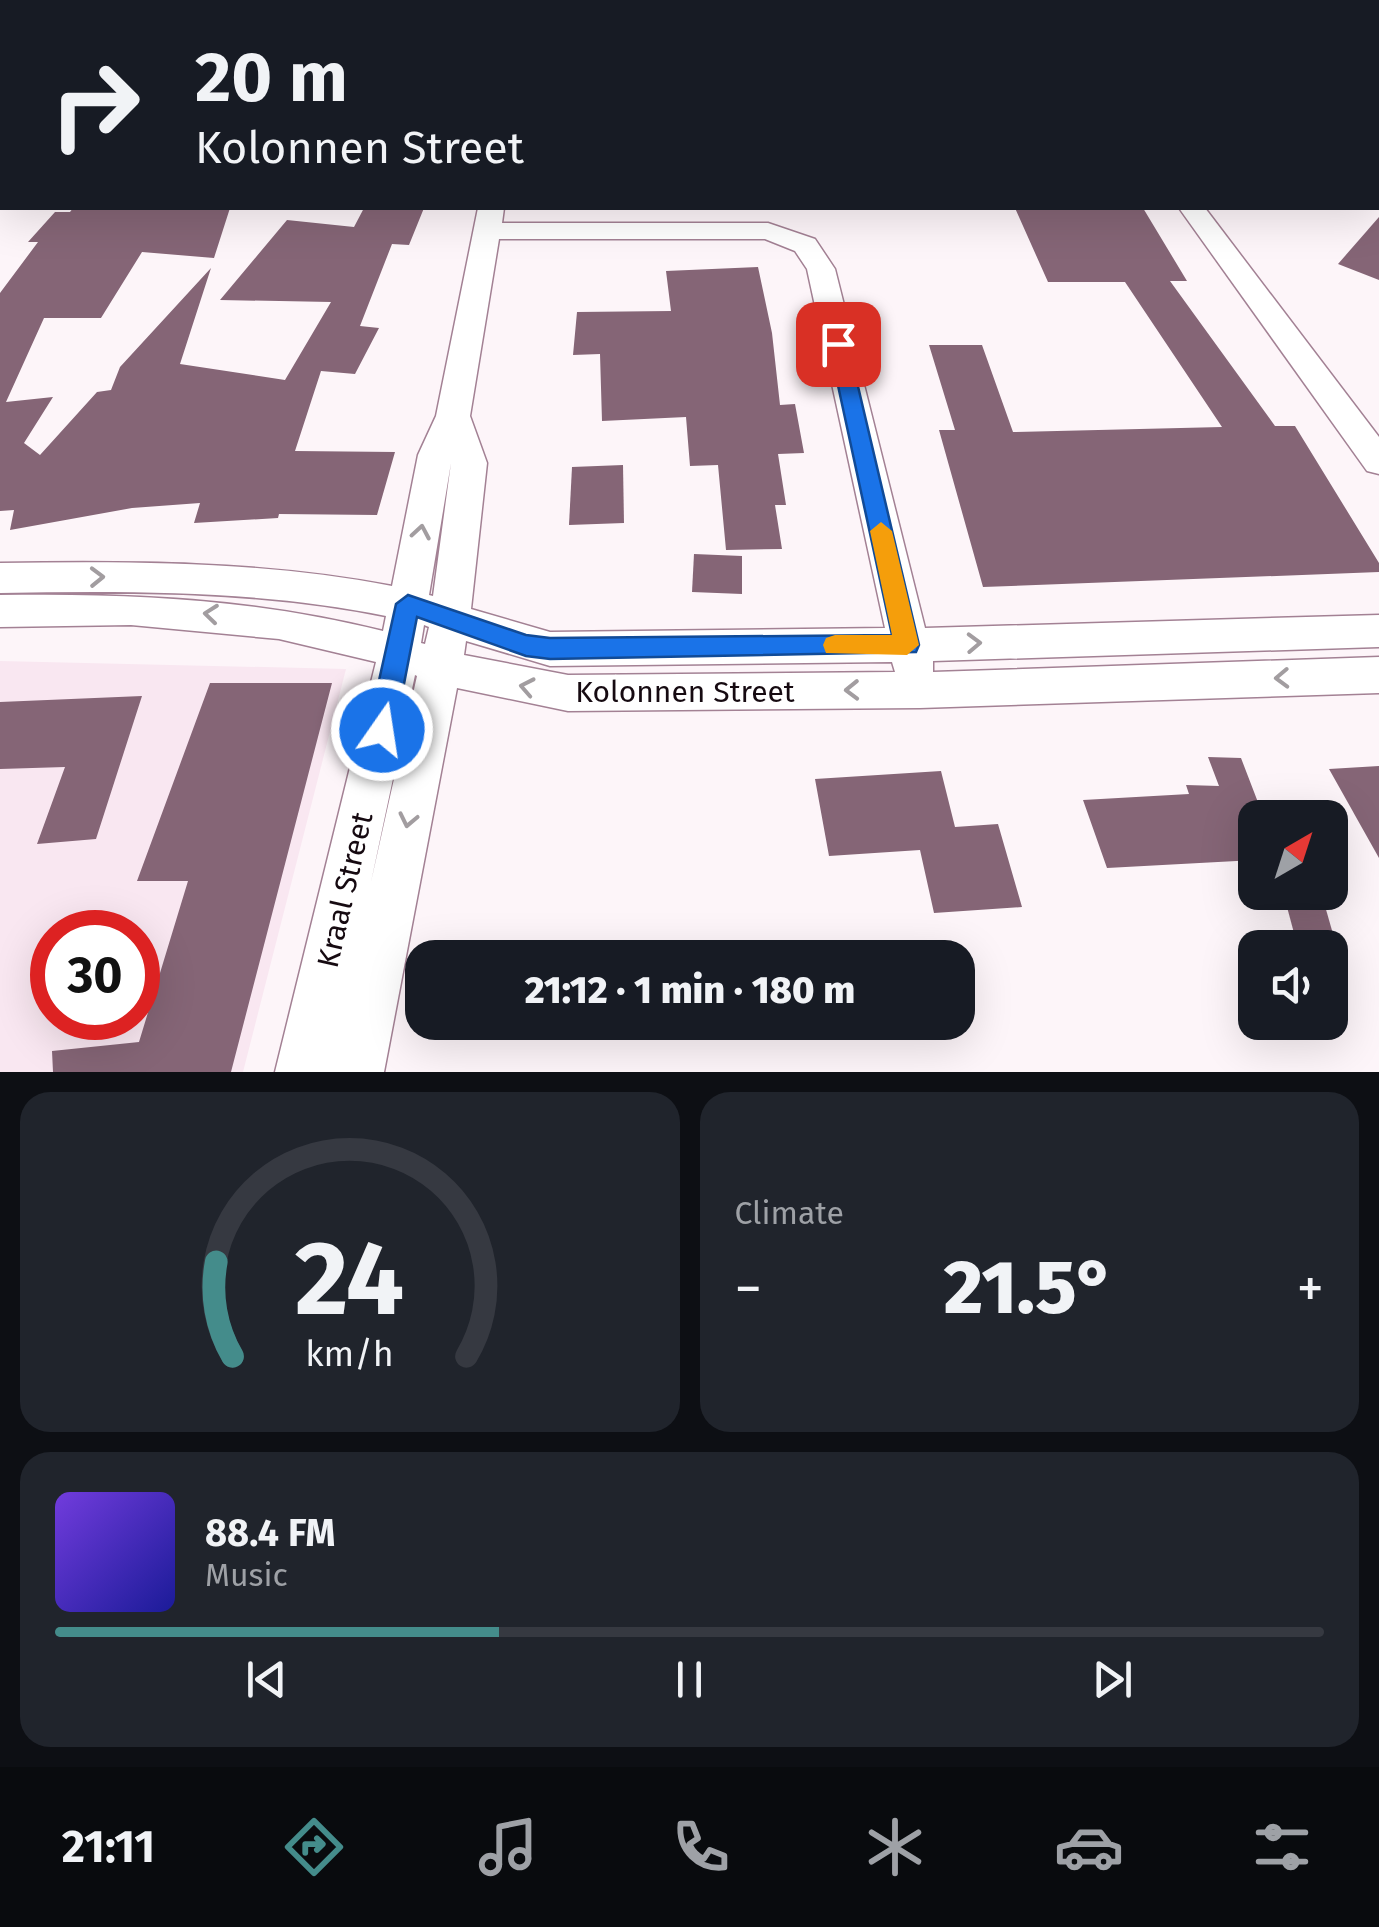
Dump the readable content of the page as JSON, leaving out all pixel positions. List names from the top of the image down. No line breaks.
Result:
{"streets":{"street":["Kolonnen Street","Kraal Street"]},"crossings":[["Kolonnen Street","Kraal Street"]],"north":"top right","page":{"turn":["20 m","Kolonnen Street"],"limit":"30","trip":"21:12 · 1 min · 180 m","tile":"Climate","heat":["−","21.5°","+"],"song":["88.4 FM","Music"],"tabs":"21:11","gauge":["24","km/h"]}}
